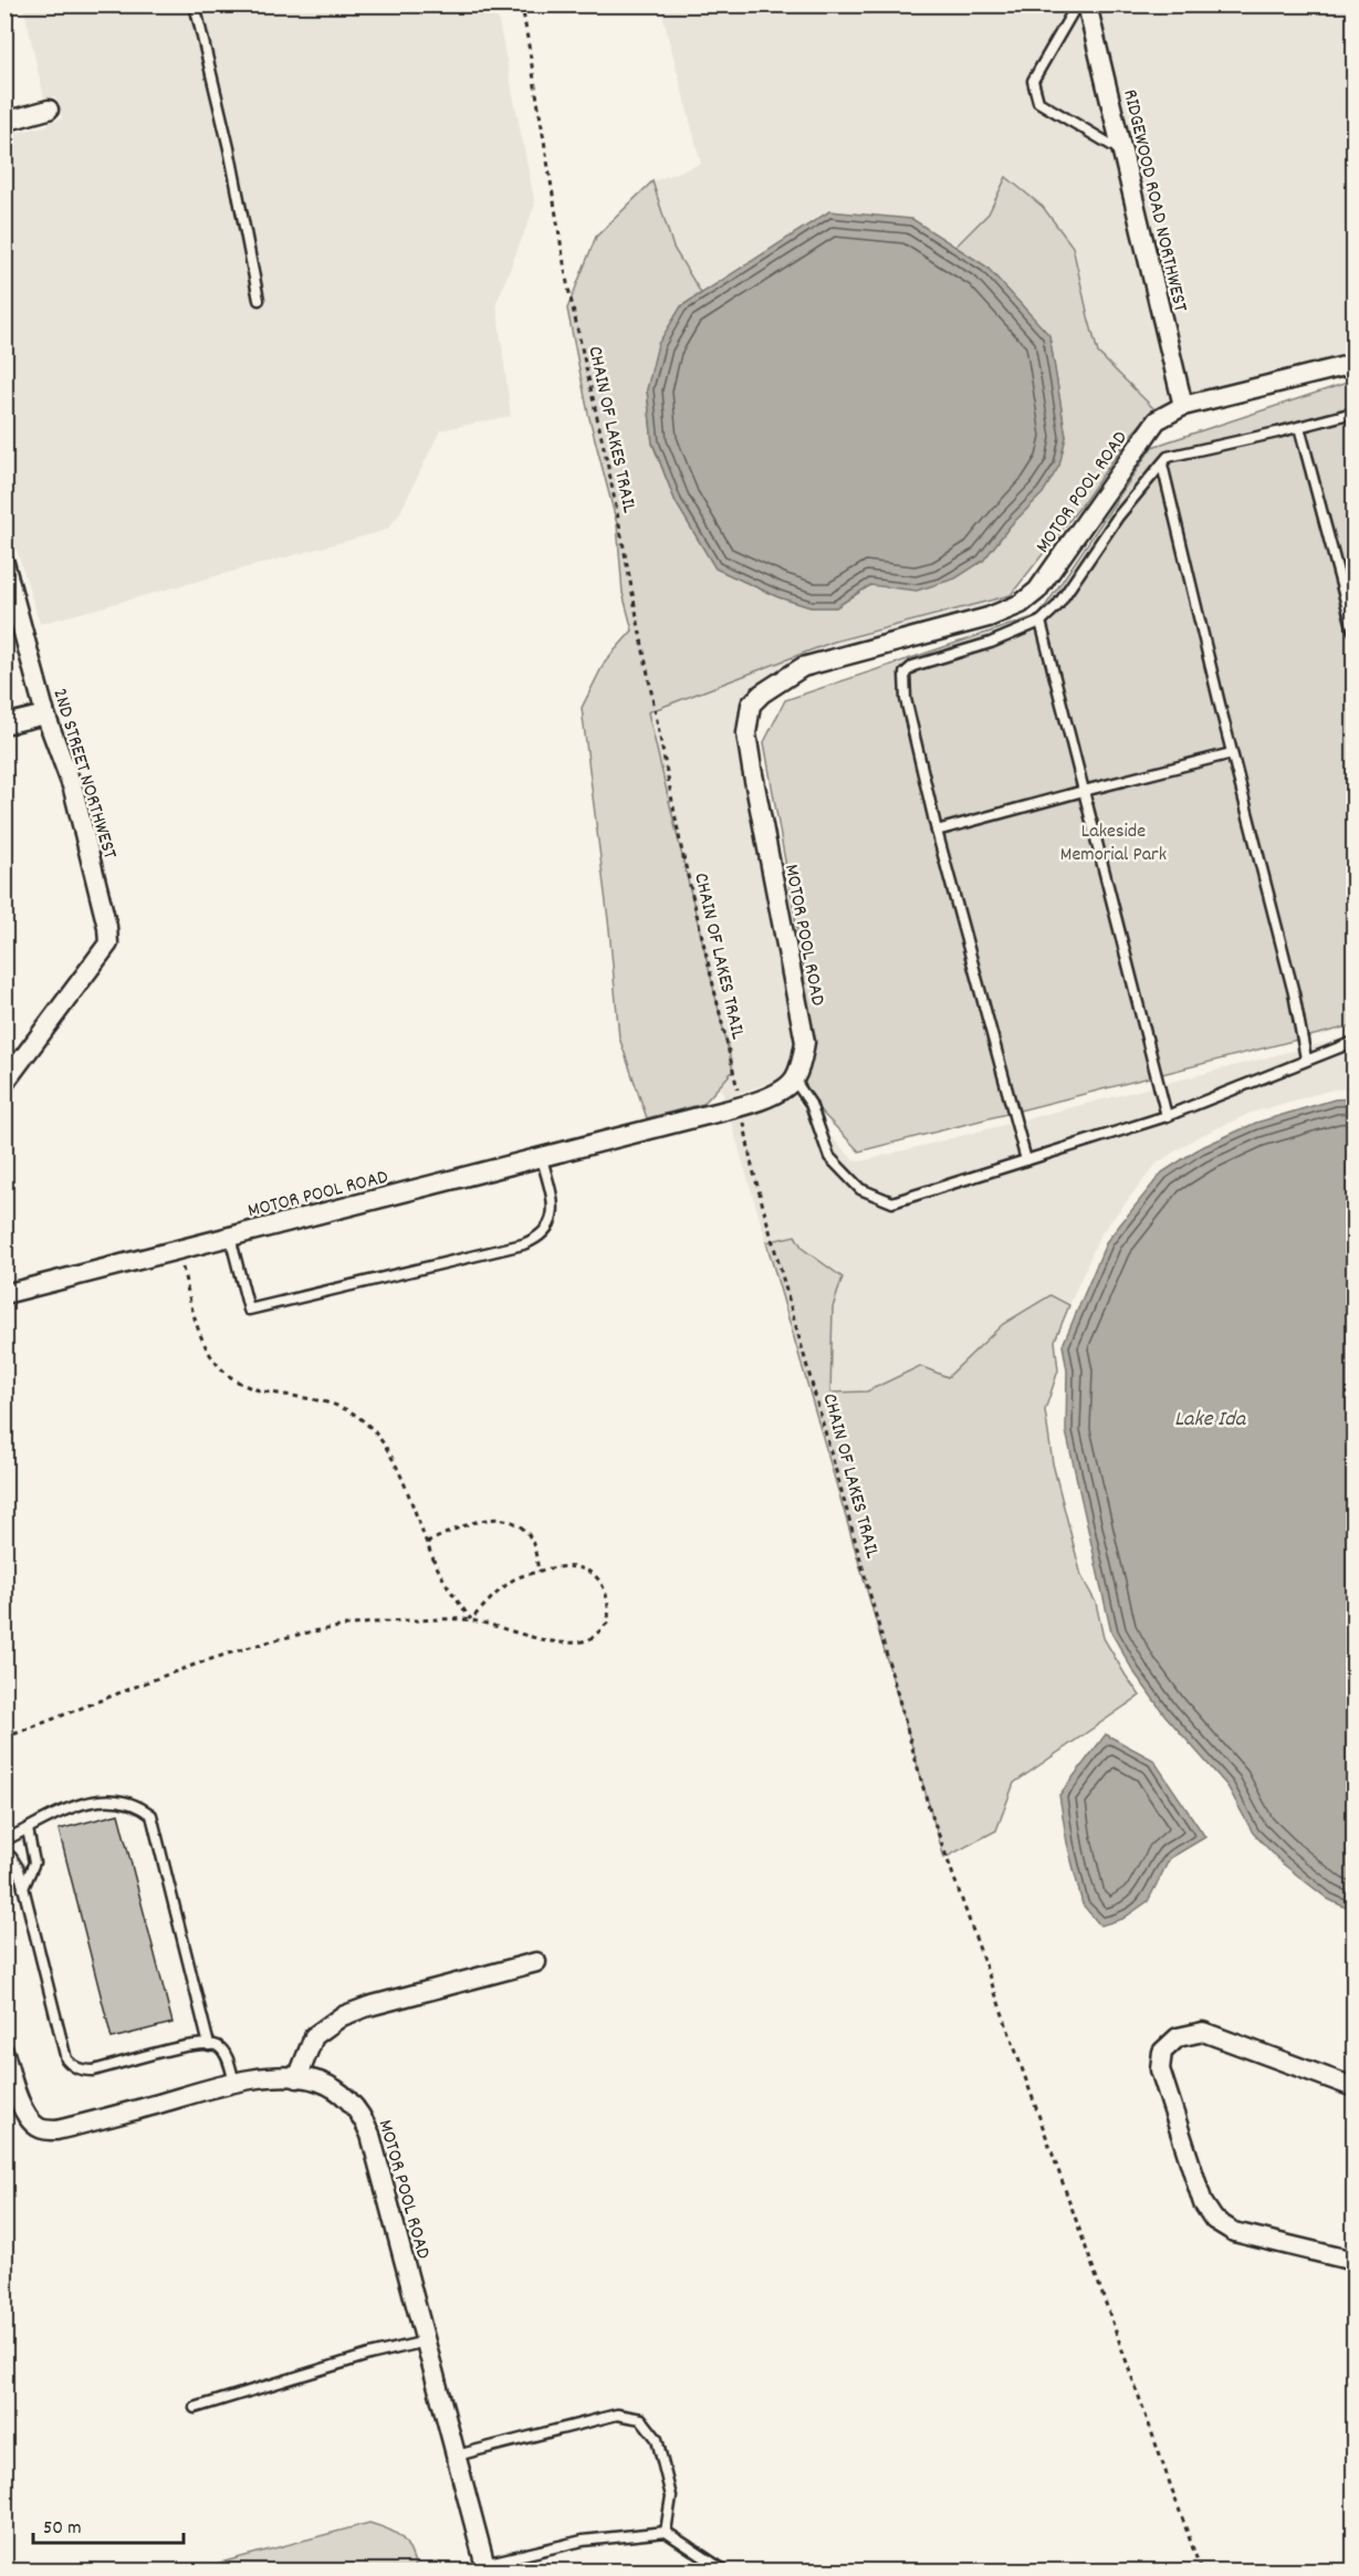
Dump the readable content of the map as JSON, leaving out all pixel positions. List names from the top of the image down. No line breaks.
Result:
{"streets":{"street":["RIDGEWOOD ROAD NORTHWEST","MOTOR POOL ROAD","2ND STREET NORTHWEST"],"path":["CHAIN OF LAKES TRAIL"]},"crossings":[["RIDGEWOOD ROAD NORTHWEST","MOTOR POOL ROAD"],["CHAIN OF LAKES TRAIL","MOTOR POOL ROAD"]],"water":["Lake Ida"],"parks":["Lakeside Memorial Park"],"scale_bar":"50 m"}
